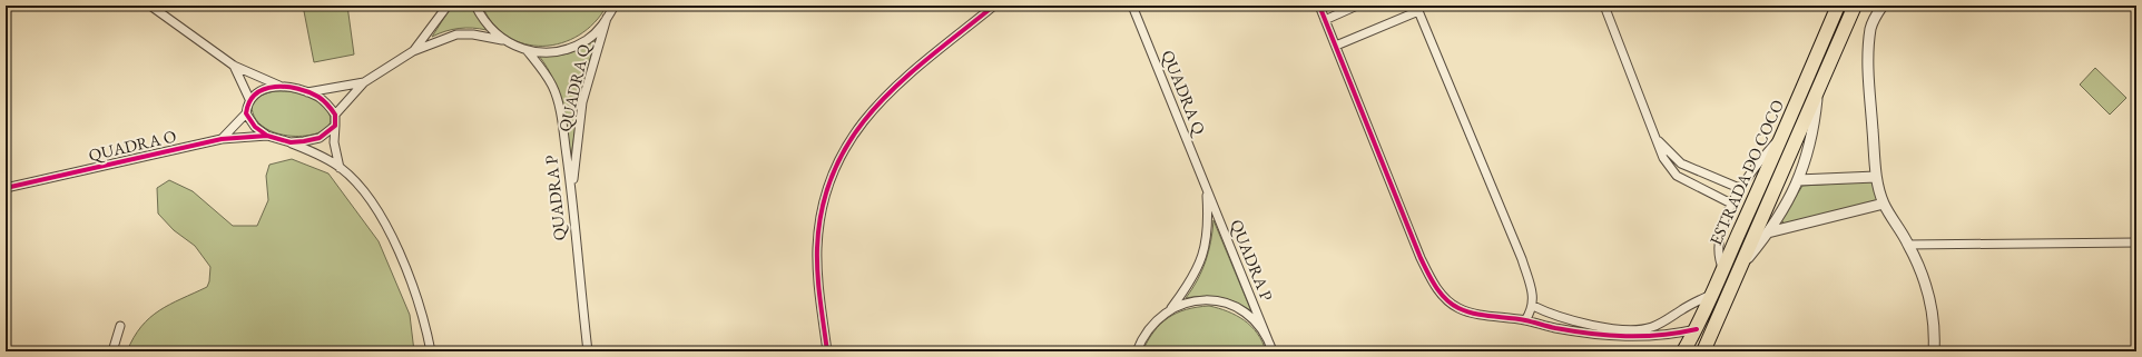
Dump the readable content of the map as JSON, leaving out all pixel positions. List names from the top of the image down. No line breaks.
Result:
{"streets":{"highway":["ESTRADA DO COCO"],"street":["QUADRA Q","QUADRA O","QUADRA P"]},"crossings":[["QUADRA Q","QUADRA P"]]}
